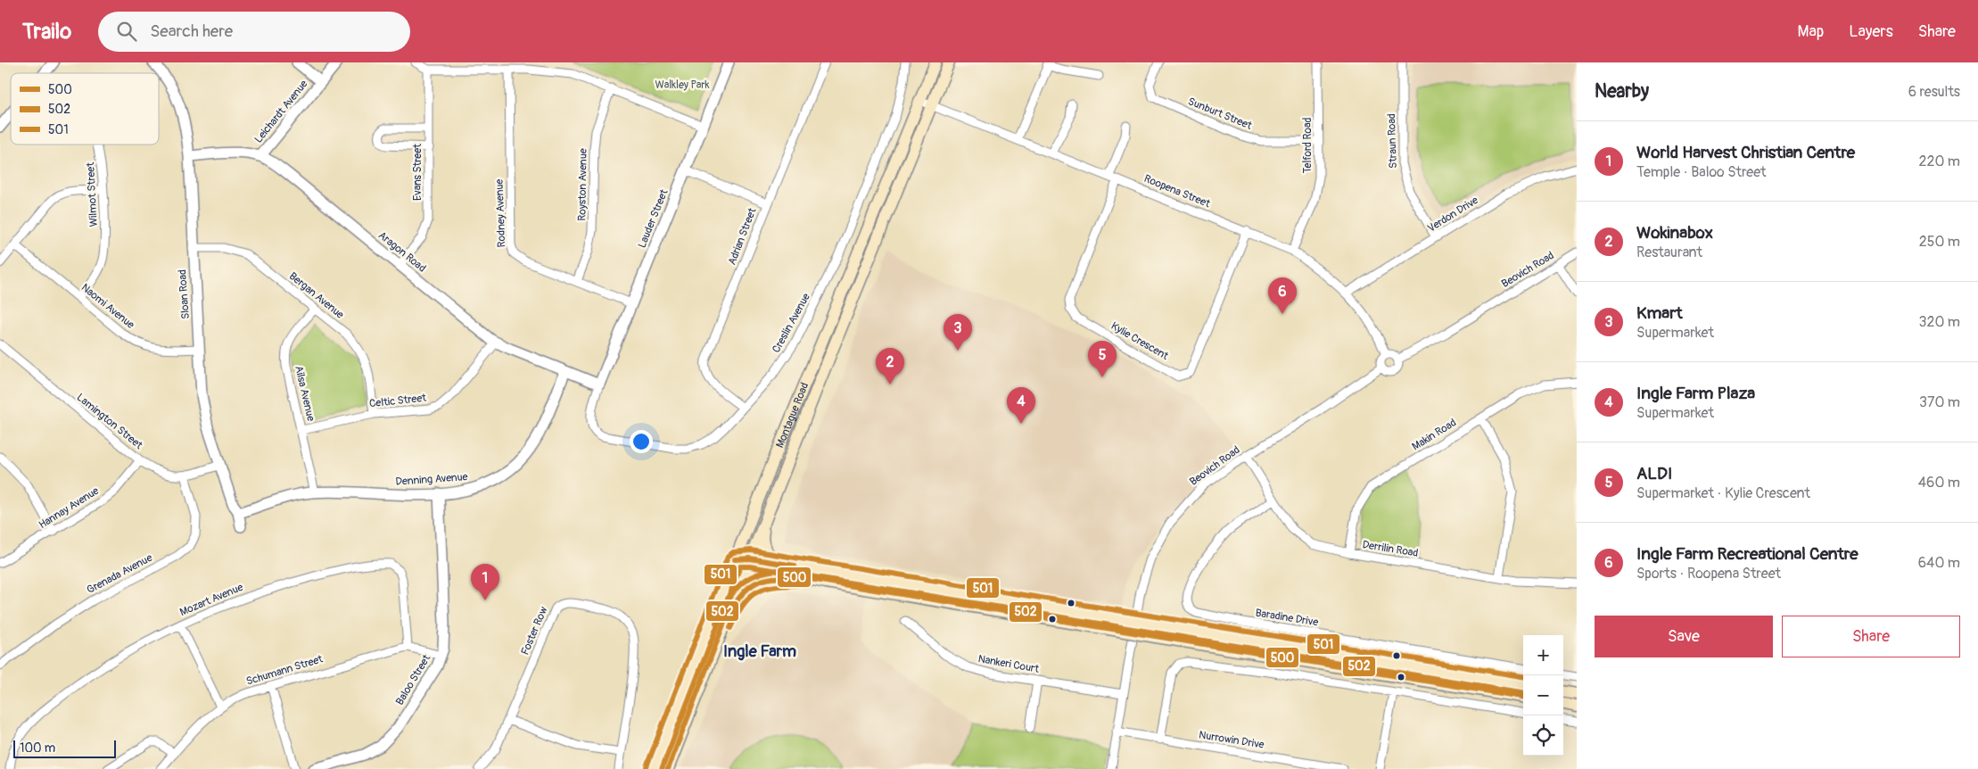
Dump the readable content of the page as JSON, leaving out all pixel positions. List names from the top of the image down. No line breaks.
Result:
{"streets":{"main road":["Montague Road"],"street":["Leichardt Avenue","Sunburt Street","Straun Road","Telford Road","Evans Street","Royston Avenue","Roopena Street","Wilmot Street","Rodney Avenue","Verdon Drive","Lauder Street","Adrian Street","Aragon Road","Beovich Road","Sloan Road","Bergan Avenue","Naomi Avenue","Creslin Avenue","Kylie Crescent","Ailsa Avenue","Celtic Street","Lamington Street","Makin Road","Denning Avenue","Hannay Avenue","Derrilin Road","Grenada Avenue","Mozart Avenue","Baradine Drive","Foster Row","Nankeri Court","Schumann Street","Baloo Street","Nurrowin Drive"]},"crossings":[["Leichardt Avenue","Aragon Road"],["Sunburt Street","Telford Road"],["Straun Road","Verdon Drive"],["Telford Road","Roopena Street"],["Evans Street","Aragon Road"],["Royston Avenue","Rodney Avenue"],["Roopena Street","Verdon Drive"],["Roopena Street","Beovich Road"],["Roopena Street","Kylie Crescent"],["Roopena Street","Montague Road"],["Wilmot Street","Naomi Avenue"],["Rodney Avenue","Lauder Street"],["Lauder Street","Aragon Road"],["Lauder Street","Creslin Avenue"],["Adrian Street","Creslin Avenue"],["Aragon Road","Sloan Road"],["Aragon Road","Creslin Avenue"],["Aragon Road","Celtic Street"],["Aragon Road","Denning Avenue"],["Beovich Road","Derrilin Road"],["Beovich Road","Nankeri Court"],["Beovich Road","Nurrowin Drive"],["Sloan Road","Bergan Avenue"],["Sloan Road","Naomi Avenue"],["Sloan Road","Lamington Street"],["Sloan Road","Denning Avenue"],["Bergan Avenue","Ailsa Avenue"],["Bergan Avenue","Celtic Street"],["Ailsa Avenue","Celtic Street"],["Ailsa Avenue","Denning Avenue"],["Lamington Street","Hannay Avenue"],["Lamington Street","Grenada Avenue"],["Makin Road","Derrilin Road"],["Denning Avenue","Baloo Street"],["Derrilin Road","Baradine Drive"],["Mozart Avenue","Schumann Street"]],"districts":["Ingle Farm"],"parks":["Walkley Park"],"lines":["transit line 501","transit line 500","transit line 502"],"legend":["500","502","501"],"scale_bar":"100 m","page":{"header":"Trailo","search":"Search here","nav":["Map","Layers","Share"],"heading":["Nearby","6 results"],"list":[{"mark":"1","name":"World Harvest Christian Centre","note":"Temple · Baloo Street","value":"220 m"},{"mark":"2","name":"Wokinabox","note":"Restaurant","value":"250 m"},{"mark":"3","name":"Kmart","note":"Supermarket","value":"320 m"},{"mark":"4","name":"Ingle Farm Plaza","note":"Supermarket","value":"370 m"},{"mark":"5","name":"ALDI","note":"Supermarket · Kylie Crescent","value":"460 m"},{"mark":"6","name":"Ingle Farm Recreational Centre","note":"Sports · Roopena Street","value":"640 m"}],"pins":["6","3","5","2","4","1"],"buttons":["Save","Share"],"map_buttons":["+","−"],"scale":"100 m"}}
